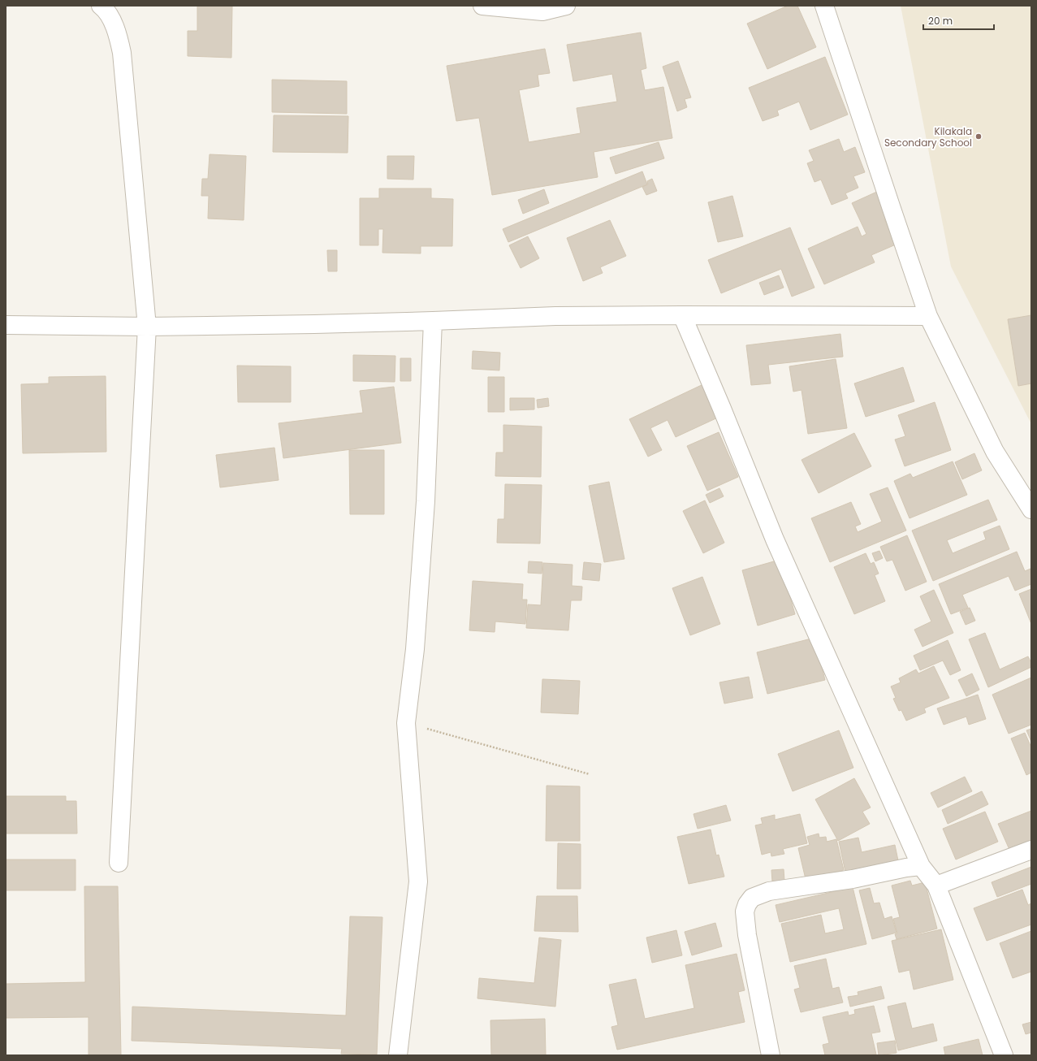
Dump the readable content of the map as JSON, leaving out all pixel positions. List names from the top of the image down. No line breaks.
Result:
{"places":["Kilakala Secondary School"],"scale_bar":"20 m"}
